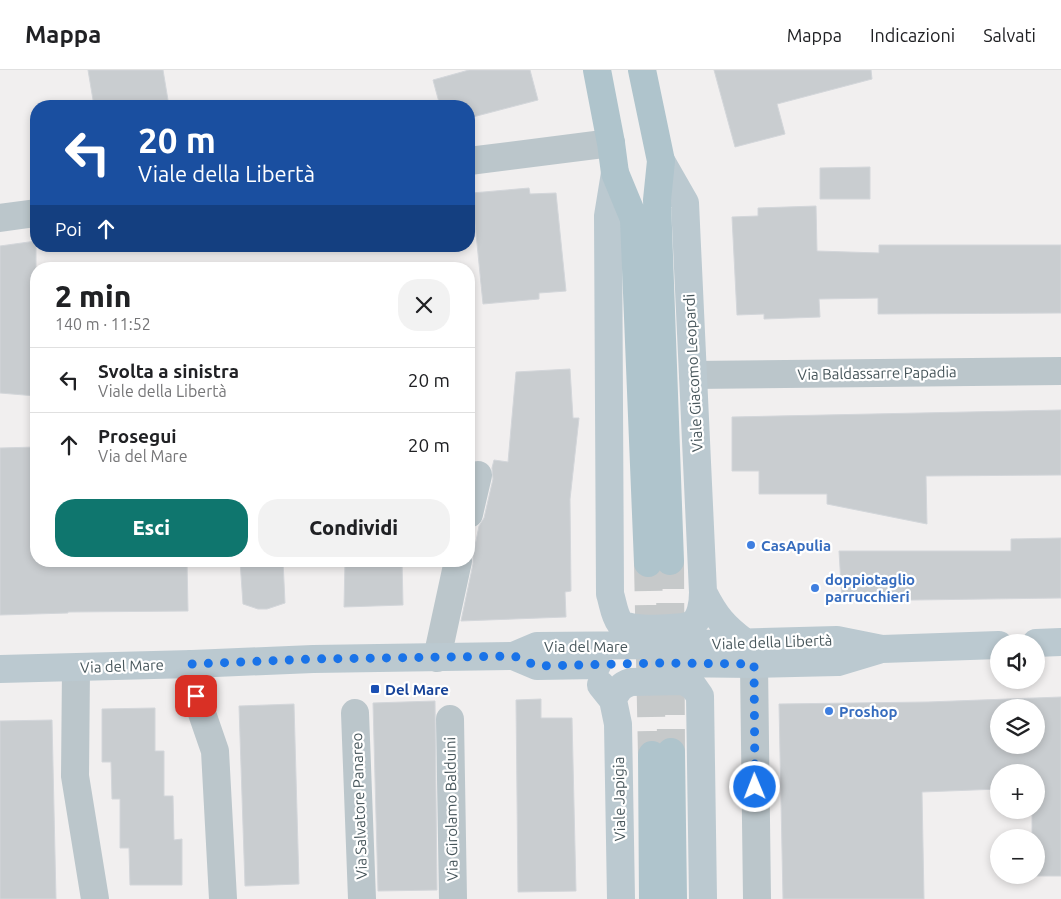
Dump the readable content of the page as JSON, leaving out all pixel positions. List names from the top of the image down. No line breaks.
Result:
{"streets":{"main road":["Viale Giacomo Leopardi","Viale della Libertà","Via del Mare","Viale Japigia"],"street":["Via Baldassarre Papadia","Via Salvatore Panareo","Via Girolamo Balduini"]},"crossings":[["Viale Giacomo Leopardi","Via Baldassarre Papadia"],["Viale della Libertà","Via del Mare"]],"places":{"other":["CasApulia","doppiotaglio parrucchieri","Proshop"],"transit":["Del Mare"]},"page":{"header":"Mappa","nav":["Mappa","Indicazioni","Salvati"],"turn":["20 m","Viale della Libertà"],"then":"Poi","heading":["2 min","140 m · 11:52"],"list":[{"name":"Svolta a sinistra","note":"Viale della Libertà","value":"20 m"},{"name":"Prosegui","note":"Via del Mare","value":"20 m"}],"buttons":["Esci","Condividi"],"map_buttons":["+","−"]}}
